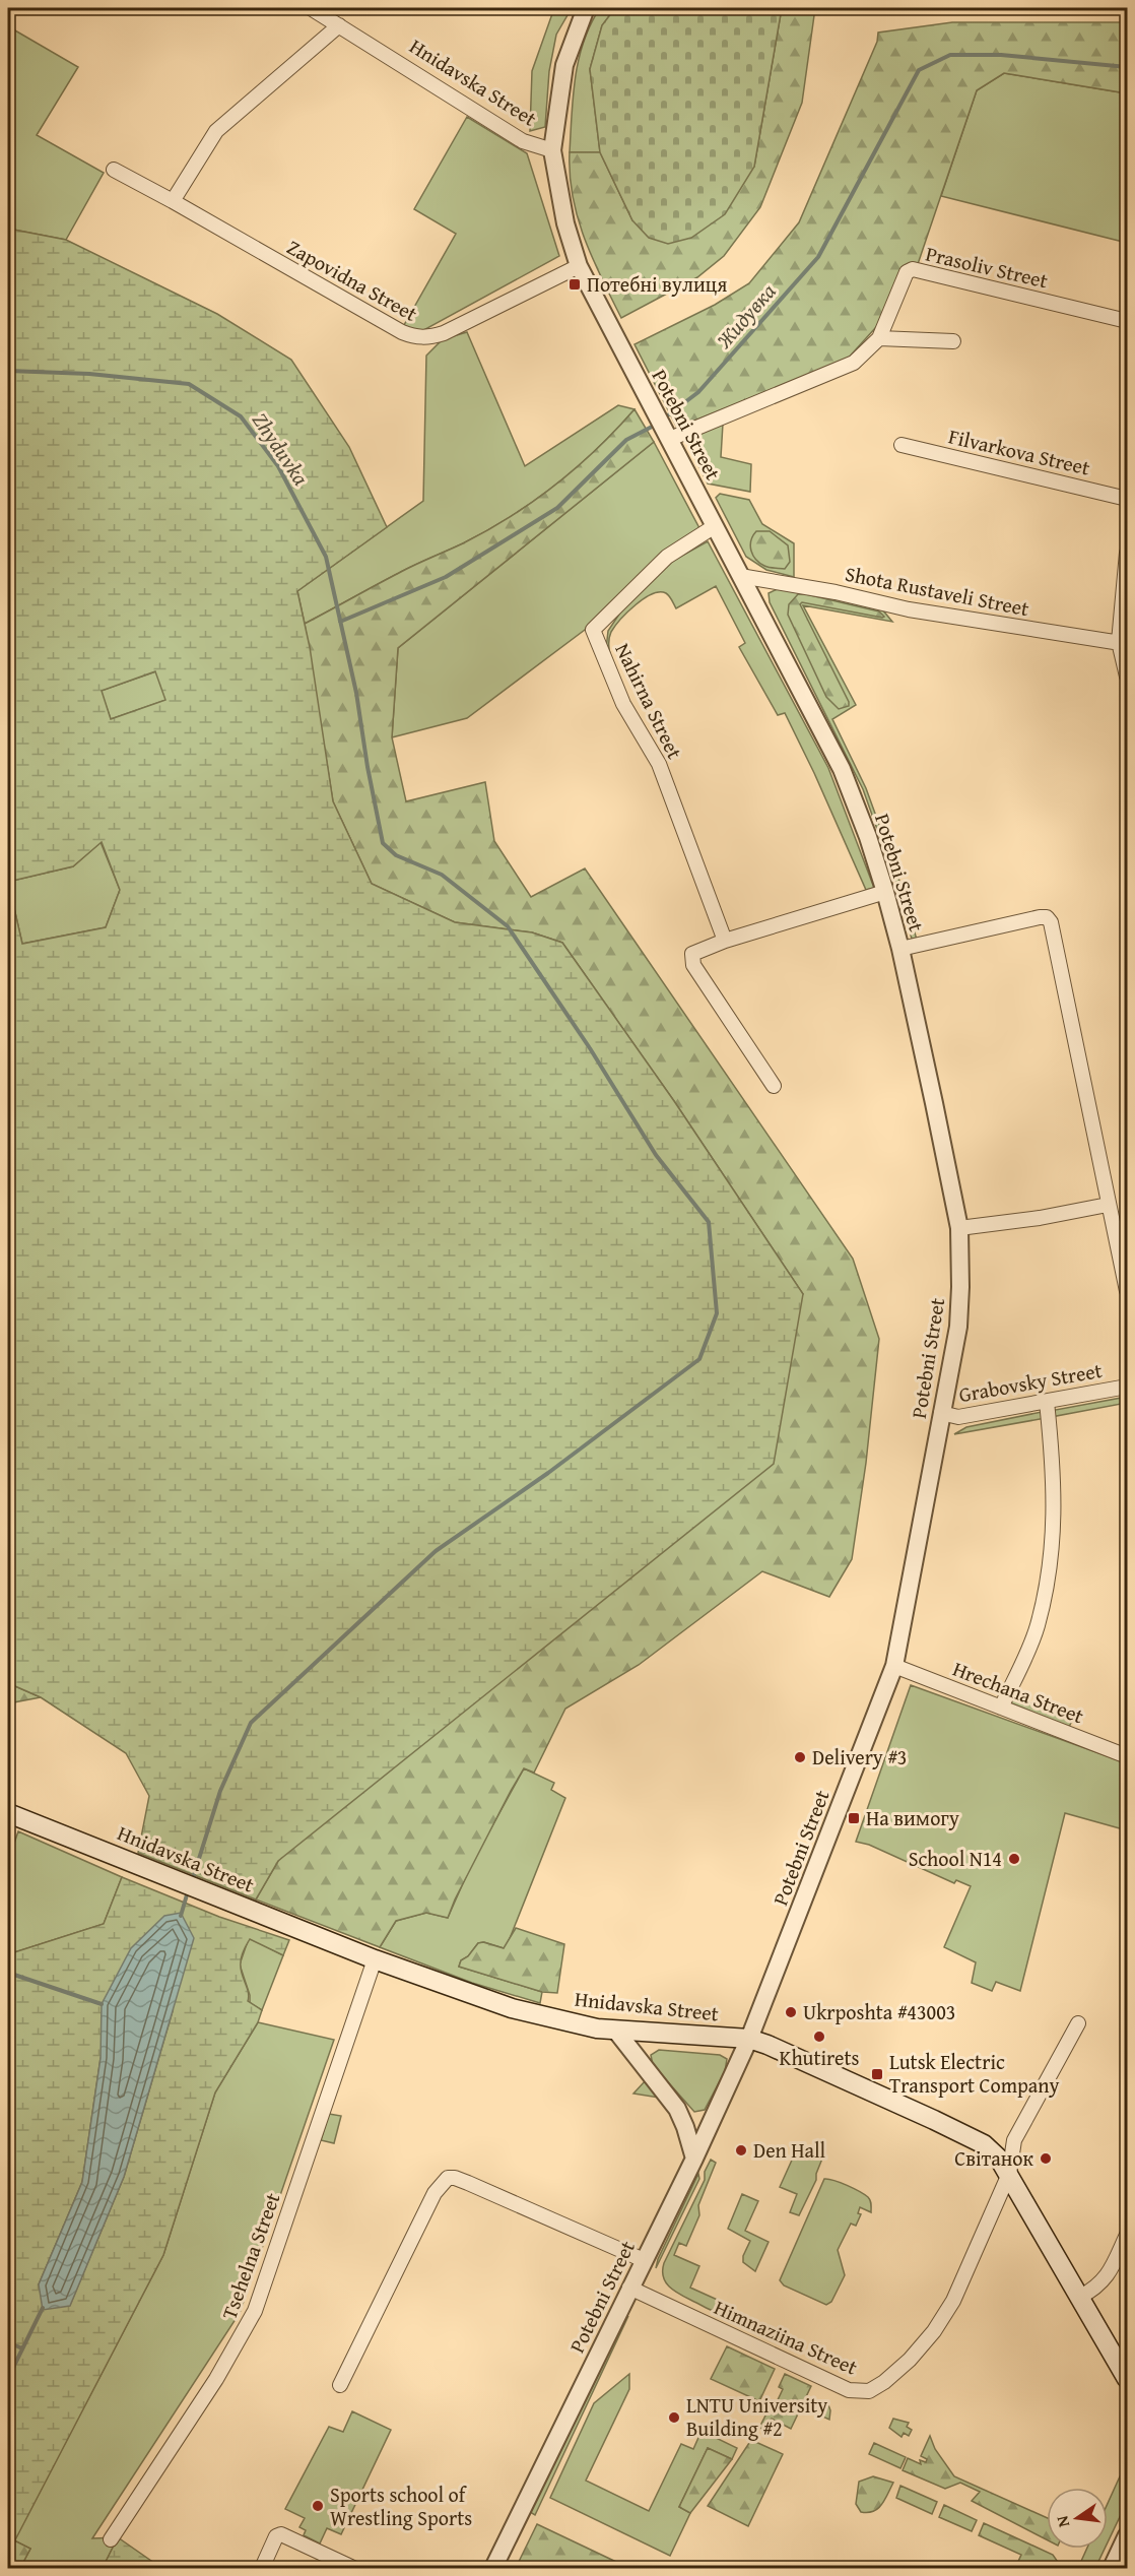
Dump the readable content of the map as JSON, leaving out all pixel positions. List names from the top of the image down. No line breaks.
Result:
{"streets":{"main road":["Hnidavska Street"],"street":["Prasoliv Street","Zapovidna Street","Potebni Street","Filvarkova Street","Shota Rustaveli Street","Nahirna Street","Grabovsky Street","Hrechana Street","Tsehelna Street","Himnaziina Street"]},"crossings":[["Hnidavska Street","Potebni Street"],["Hnidavska Street","Tsehelna Street"],["Hnidavska Street","Himnaziina Street"],["Zapovidna Street","Potebni Street"],["Potebni Street","Shota Rustaveli Street"],["Potebni Street","Nahirna Street"],["Potebni Street","Grabovsky Street"],["Potebni Street","Hrechana Street"],["Potebni Street","Himnaziina Street"]],"water":["Жидувка","Zhyduvka"],"places":{"transit":["Потебні вулиця","На вимогу","Lutsk Electric Transport Company"],"other":["Delivery #3","School N14","Ukrposhta #43003","Khutirets","Den Hall","Світанок","LNTU University Building #2","Sports school of Wrestling Sports"]},"north":"left"}
